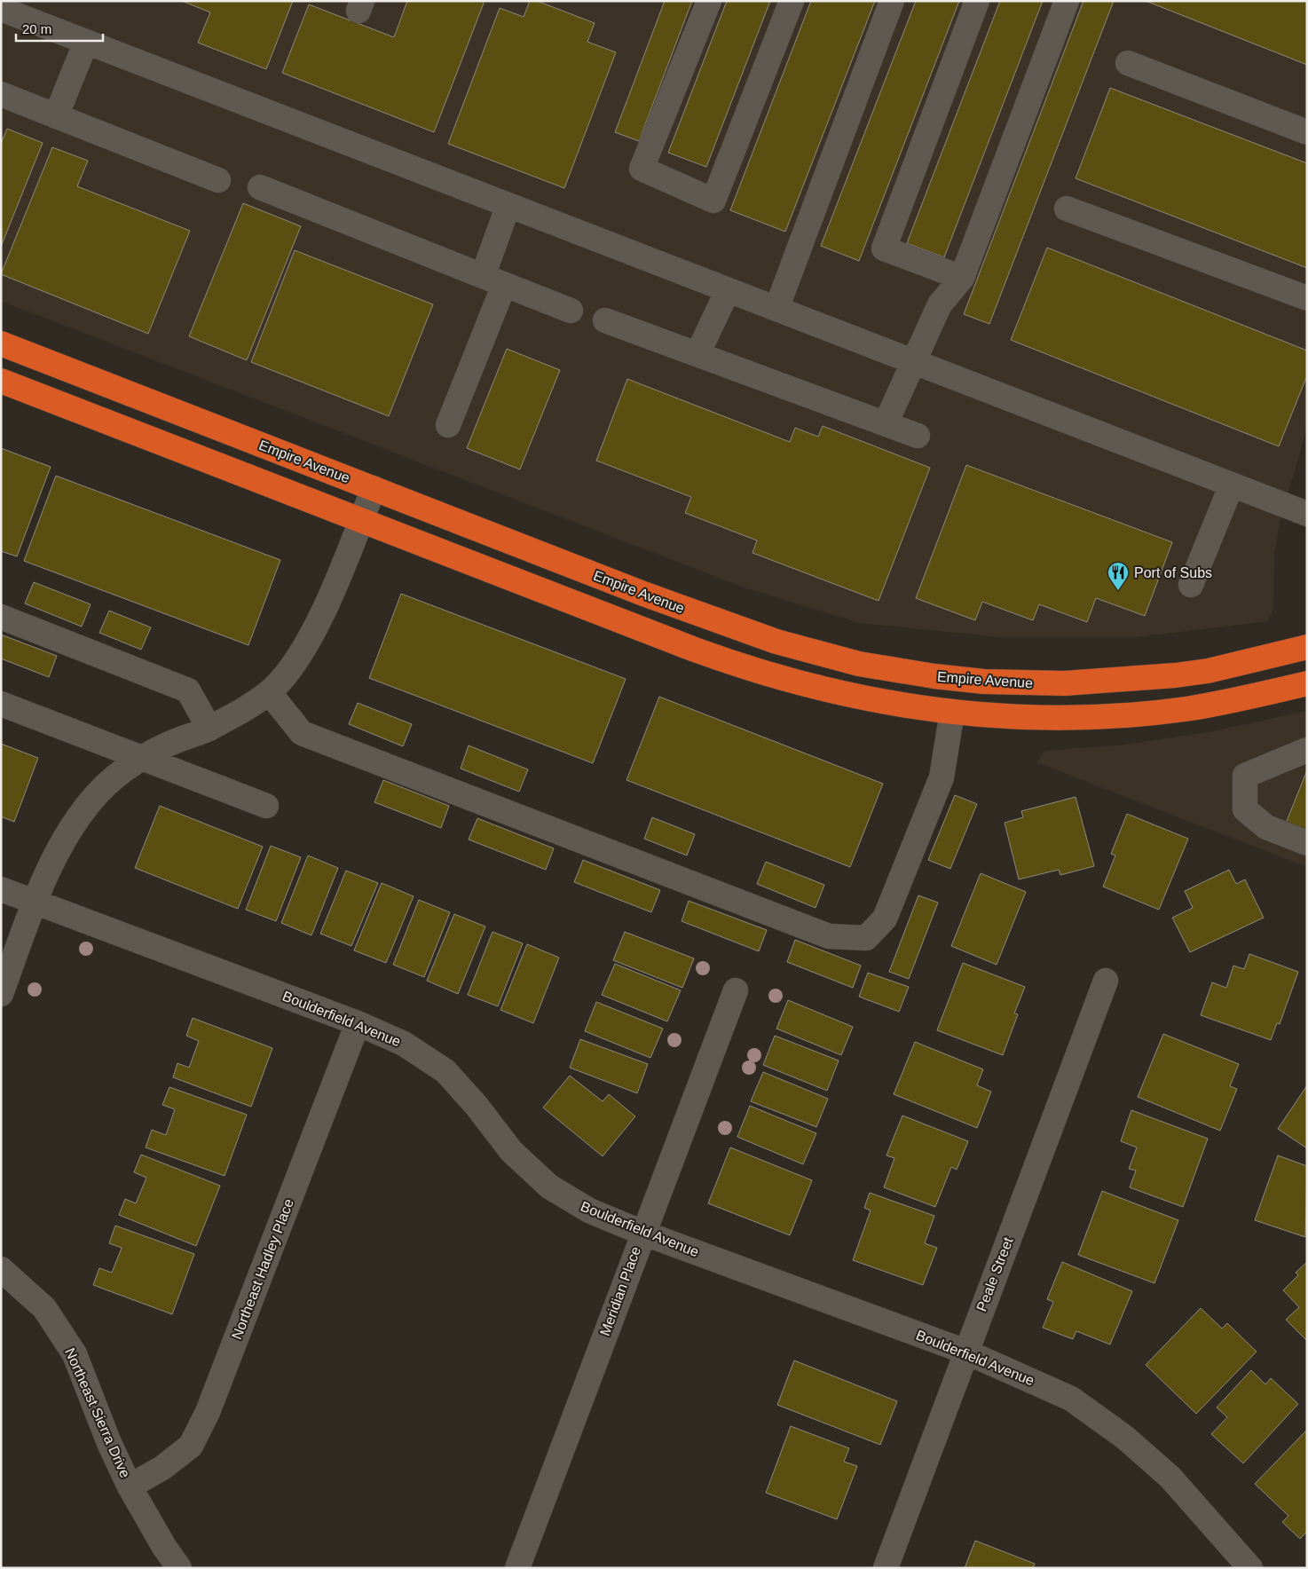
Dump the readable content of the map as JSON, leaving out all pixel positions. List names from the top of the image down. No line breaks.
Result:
{"streets":{"highway":["Empire Avenue"],"street":["Boulderfield Avenue","Northeast Hadley Place","Peale Street","Meridian Place","Northeast Sierra Drive"]},"crossings":[["Boulderfield Avenue","Northeast Hadley Place"],["Boulderfield Avenue","Peale Street"],["Boulderfield Avenue","Meridian Place"],["Northeast Hadley Place","Northeast Sierra Drive"]],"places":{"restaurant":["Port of Subs"]},"scale_bar":"20 m"}
